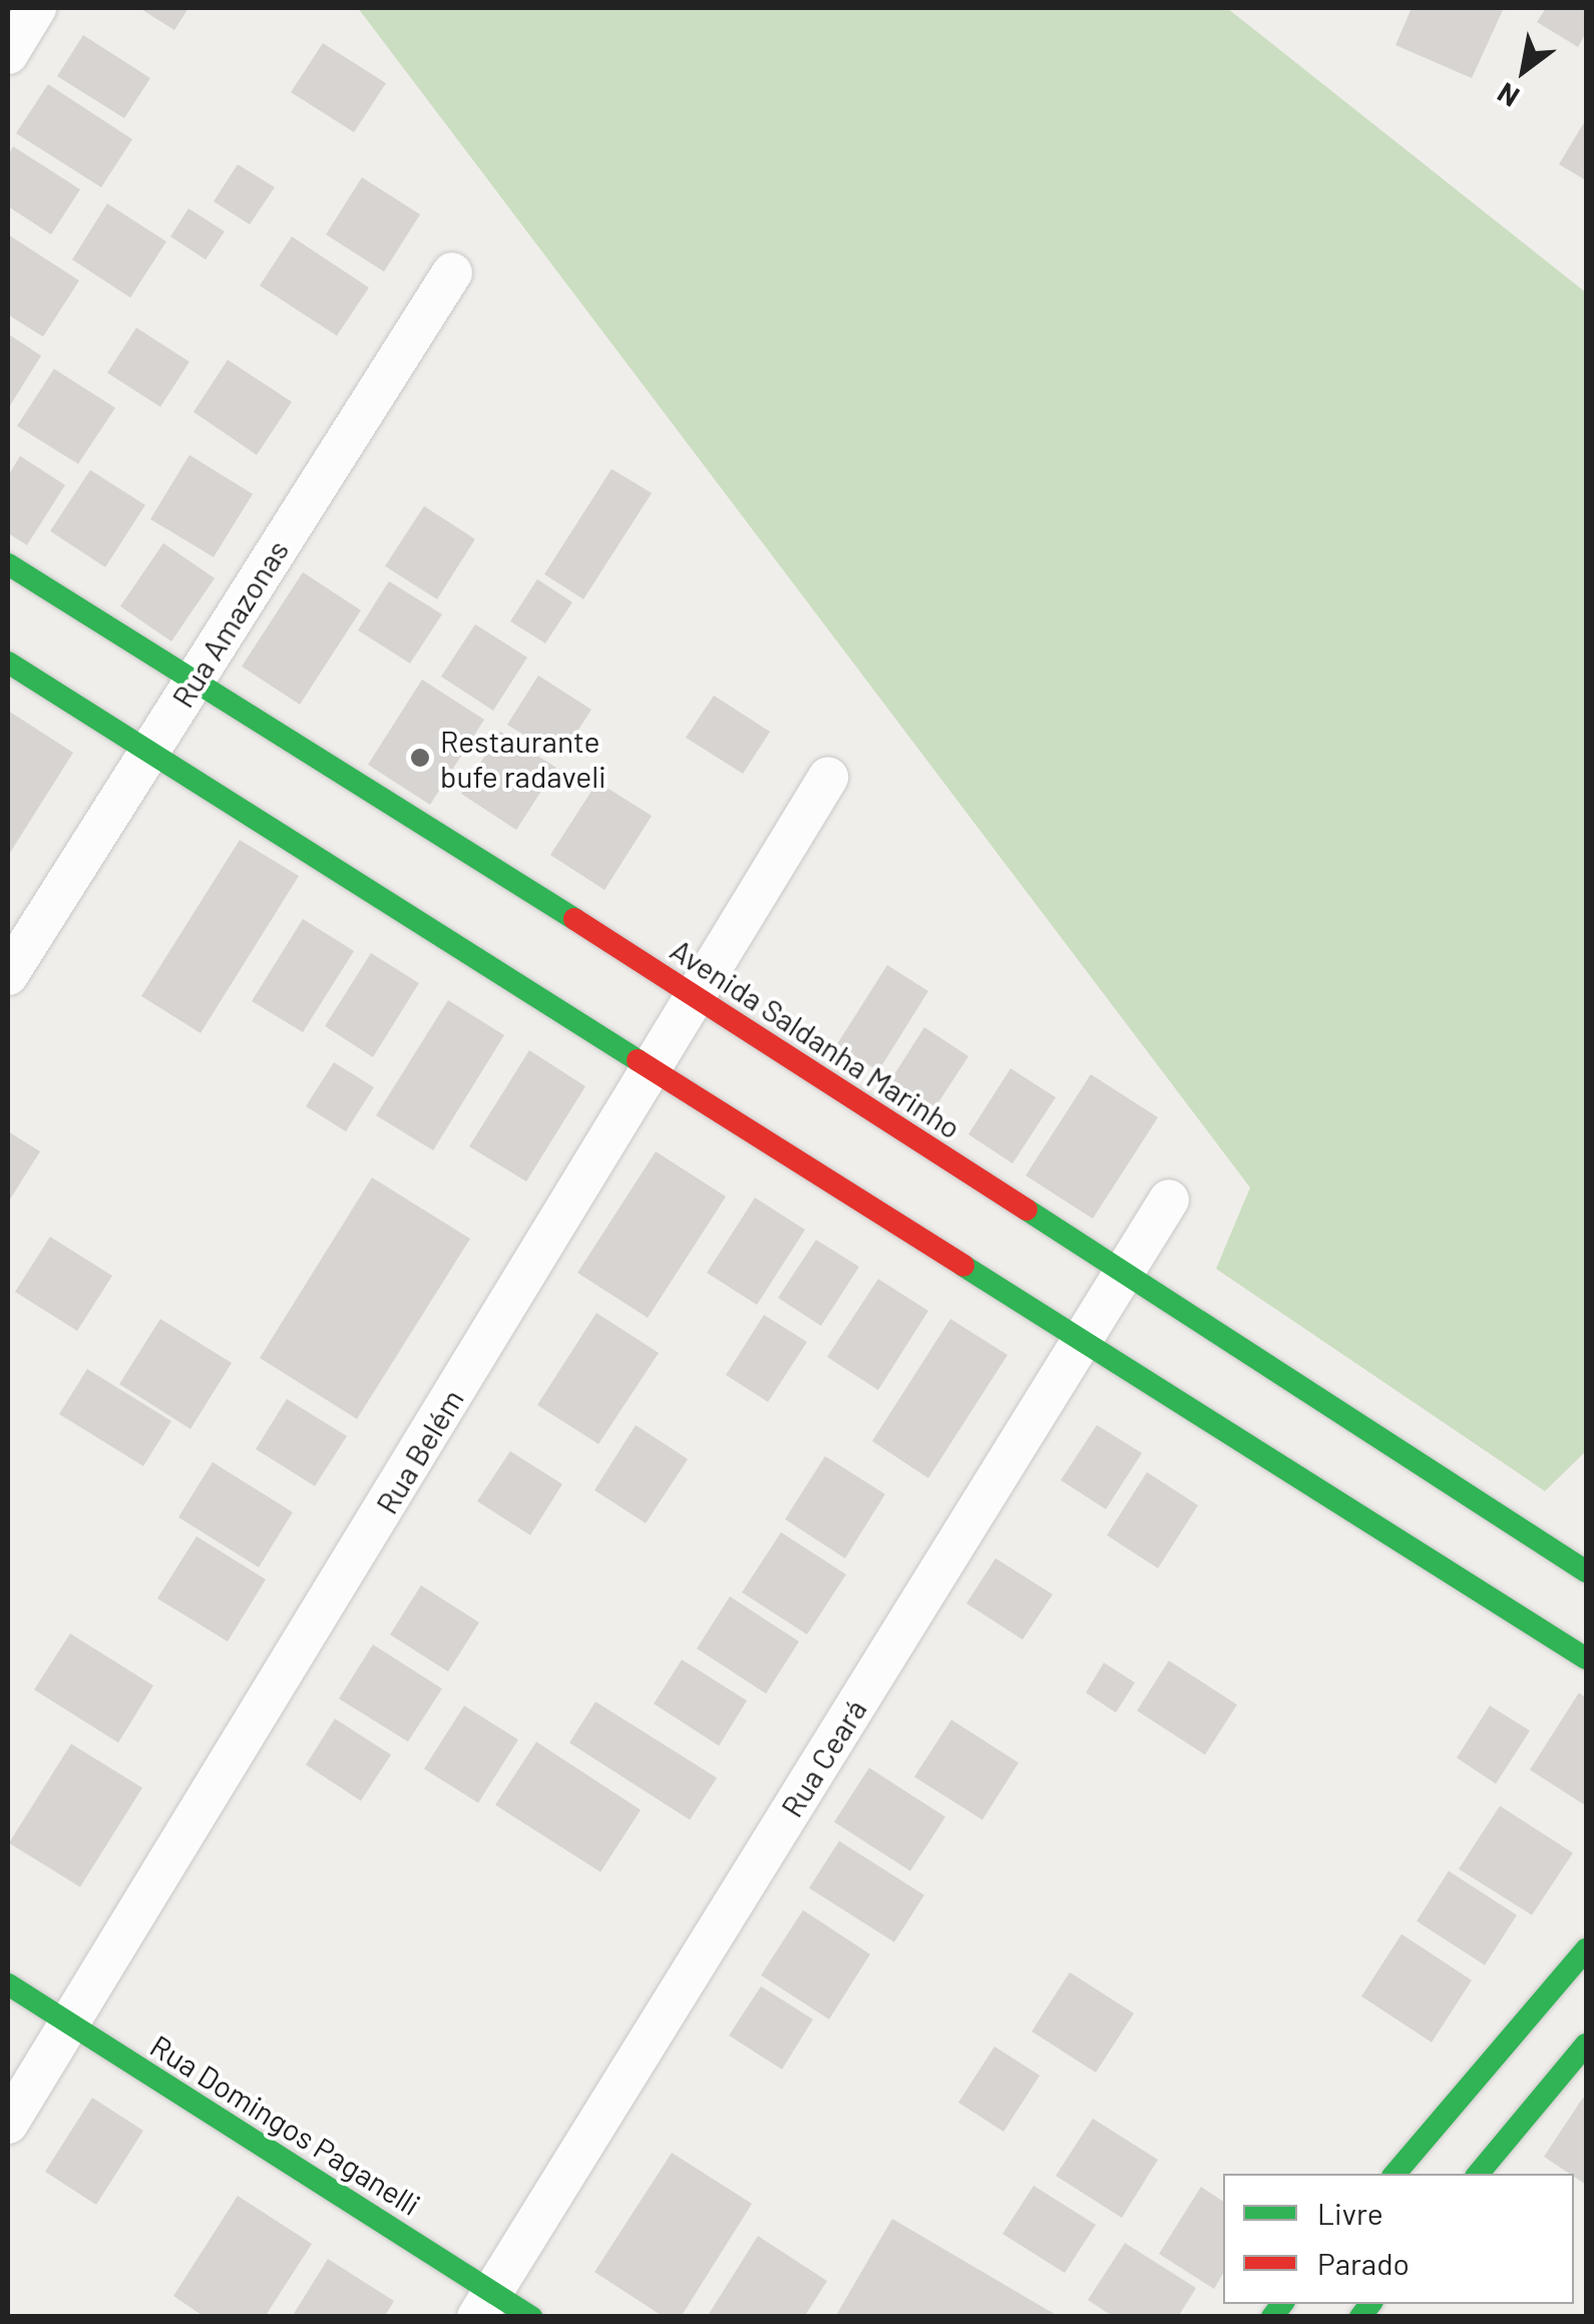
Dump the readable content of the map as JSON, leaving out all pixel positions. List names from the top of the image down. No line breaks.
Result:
{"streets":{"street":["Rua Amazonas","Avenida Saldanha Marinho","Rua Belém","Rua Ceará","Rua Domingos Paganelli"]},"crossings":[["Rua Amazonas","Avenida Saldanha Marinho"],["Avenida Saldanha Marinho","Rua Belém"],["Avenida Saldanha Marinho","Rua Ceará"],["Rua Belém","Rua Domingos Paganelli"],["Rua Ceará","Rua Domingos Paganelli"]],"places":["Restaurante bufe radaveli"],"legend":["Livre","Parado"],"north":"bottom left"}
